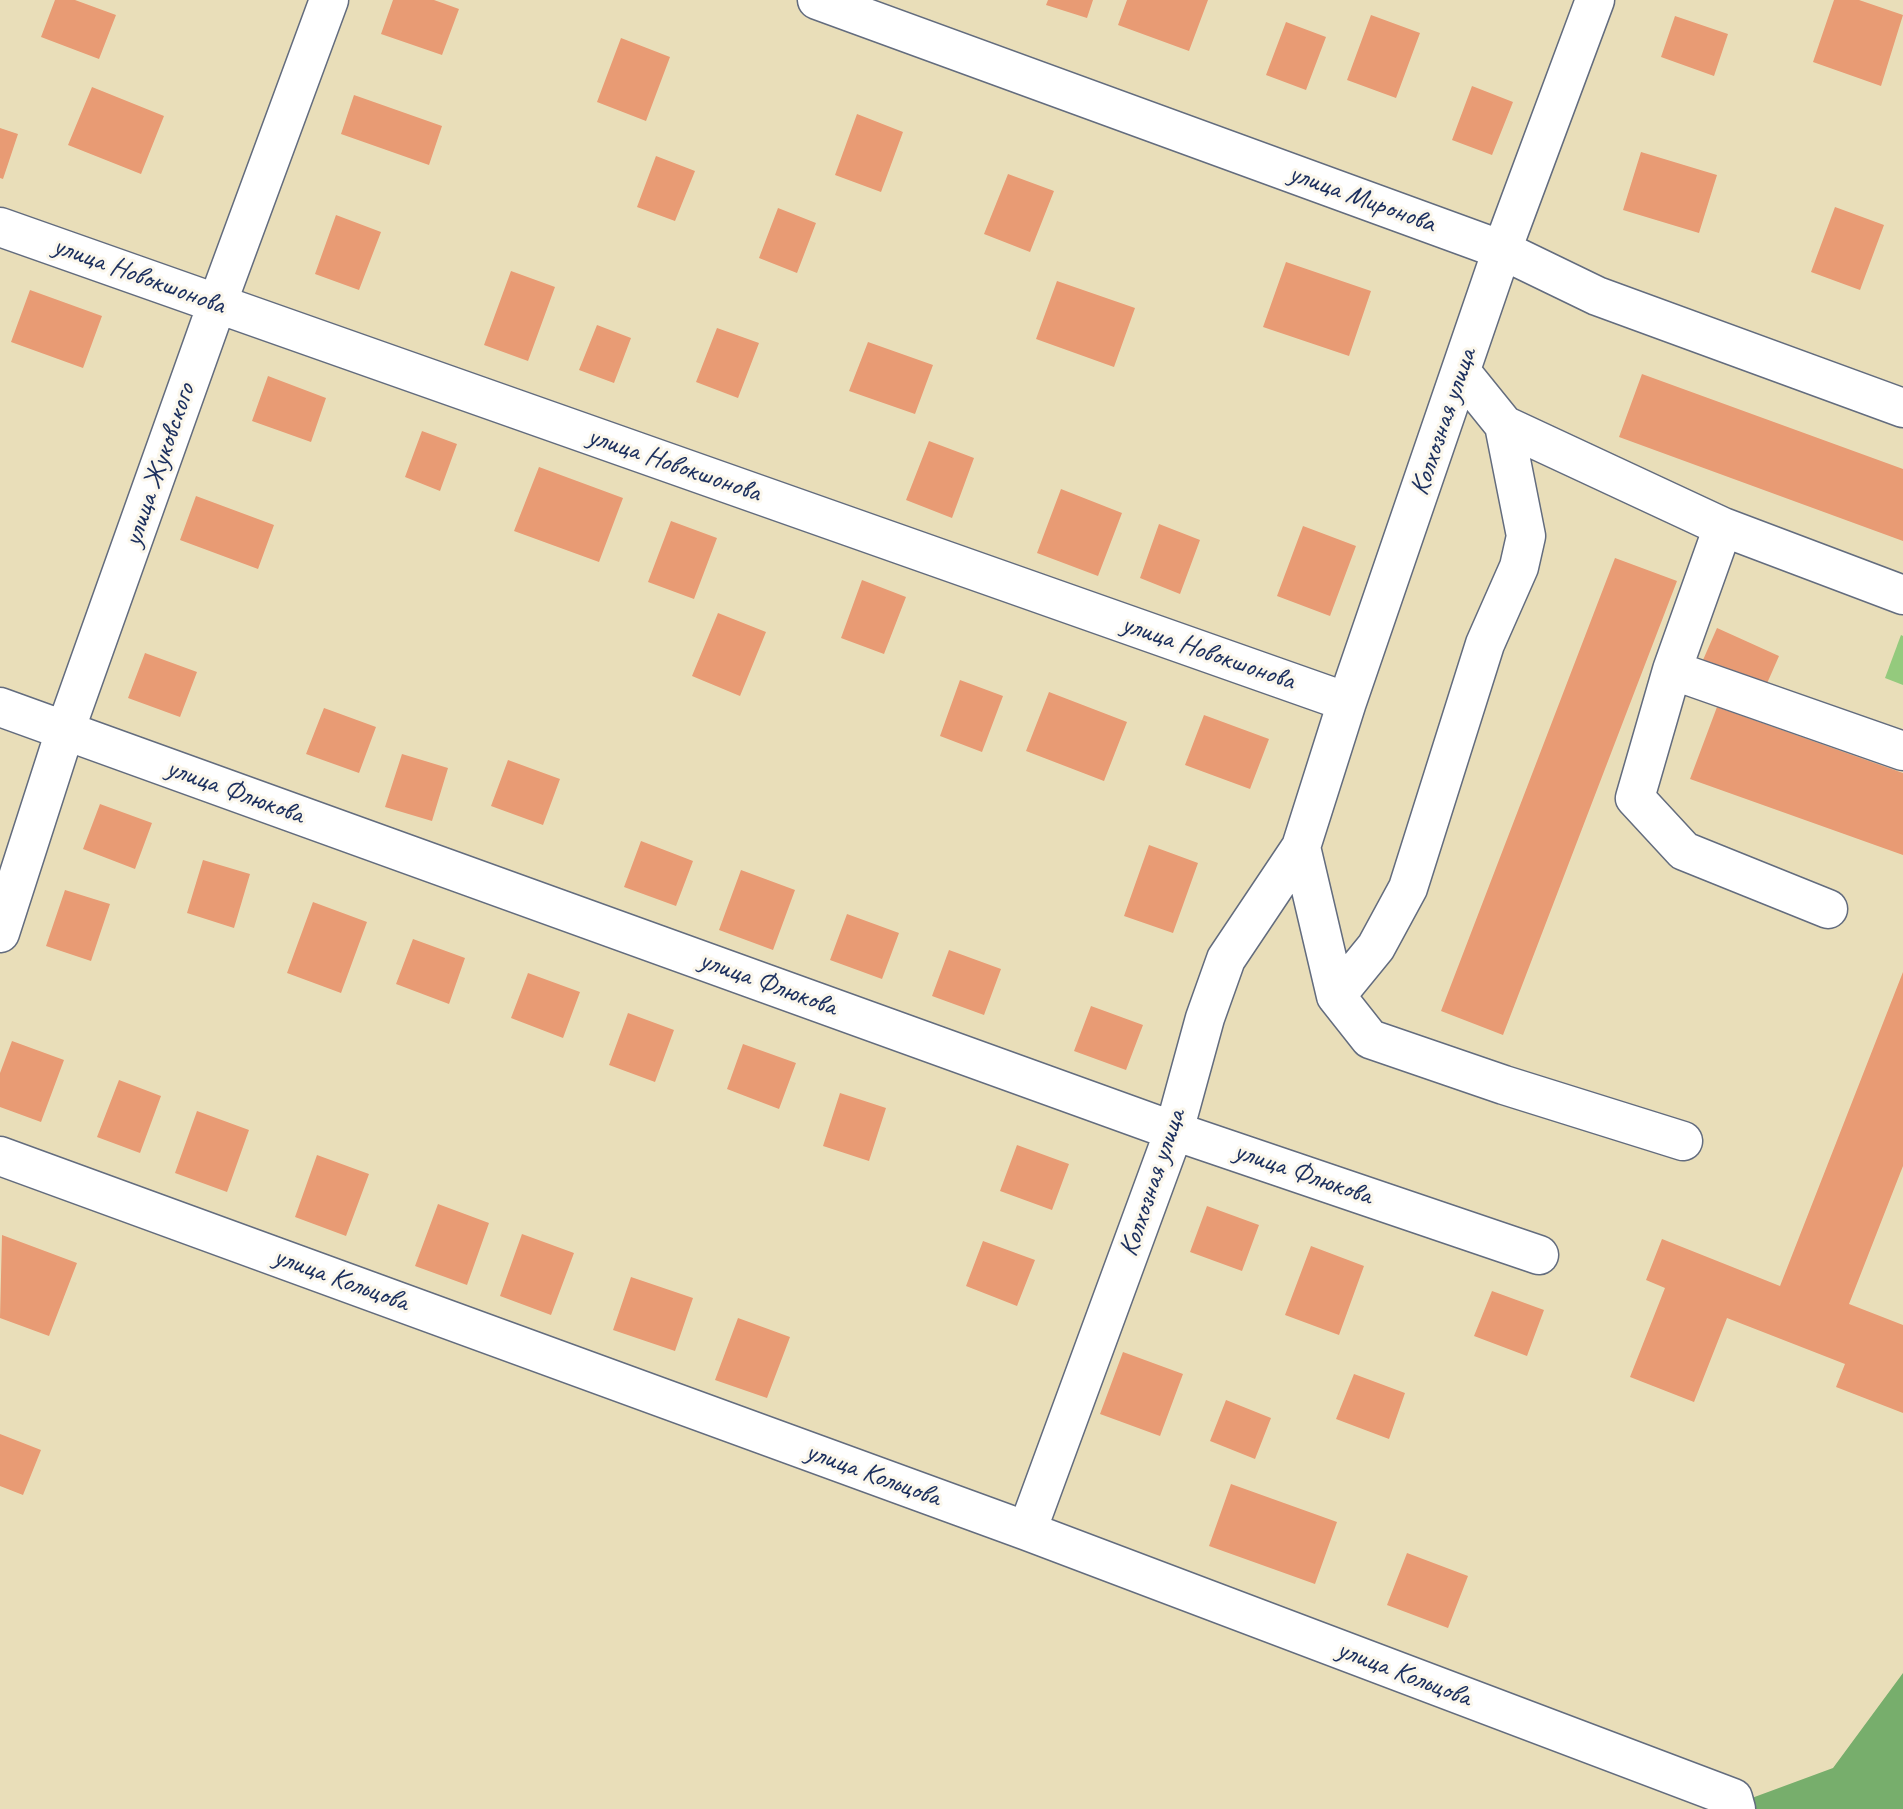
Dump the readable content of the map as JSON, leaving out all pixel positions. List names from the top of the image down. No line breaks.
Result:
{"streets":{"street":["улица Миронова","улица Новокшонова","Колхозная улица","улица Жуковского","улица Флюкова","улица Кольцова"]},"crossings":[["улица Миронова","Колхозная улица"],["улица Новокшонова","Колхозная улица"],["улица Новокшонова","улица Жуковского"],["Колхозная улица","улица Флюкова"],["Колхозная улица","улица Кольцова"],["улица Жуковского","улица Флюкова"]]}
